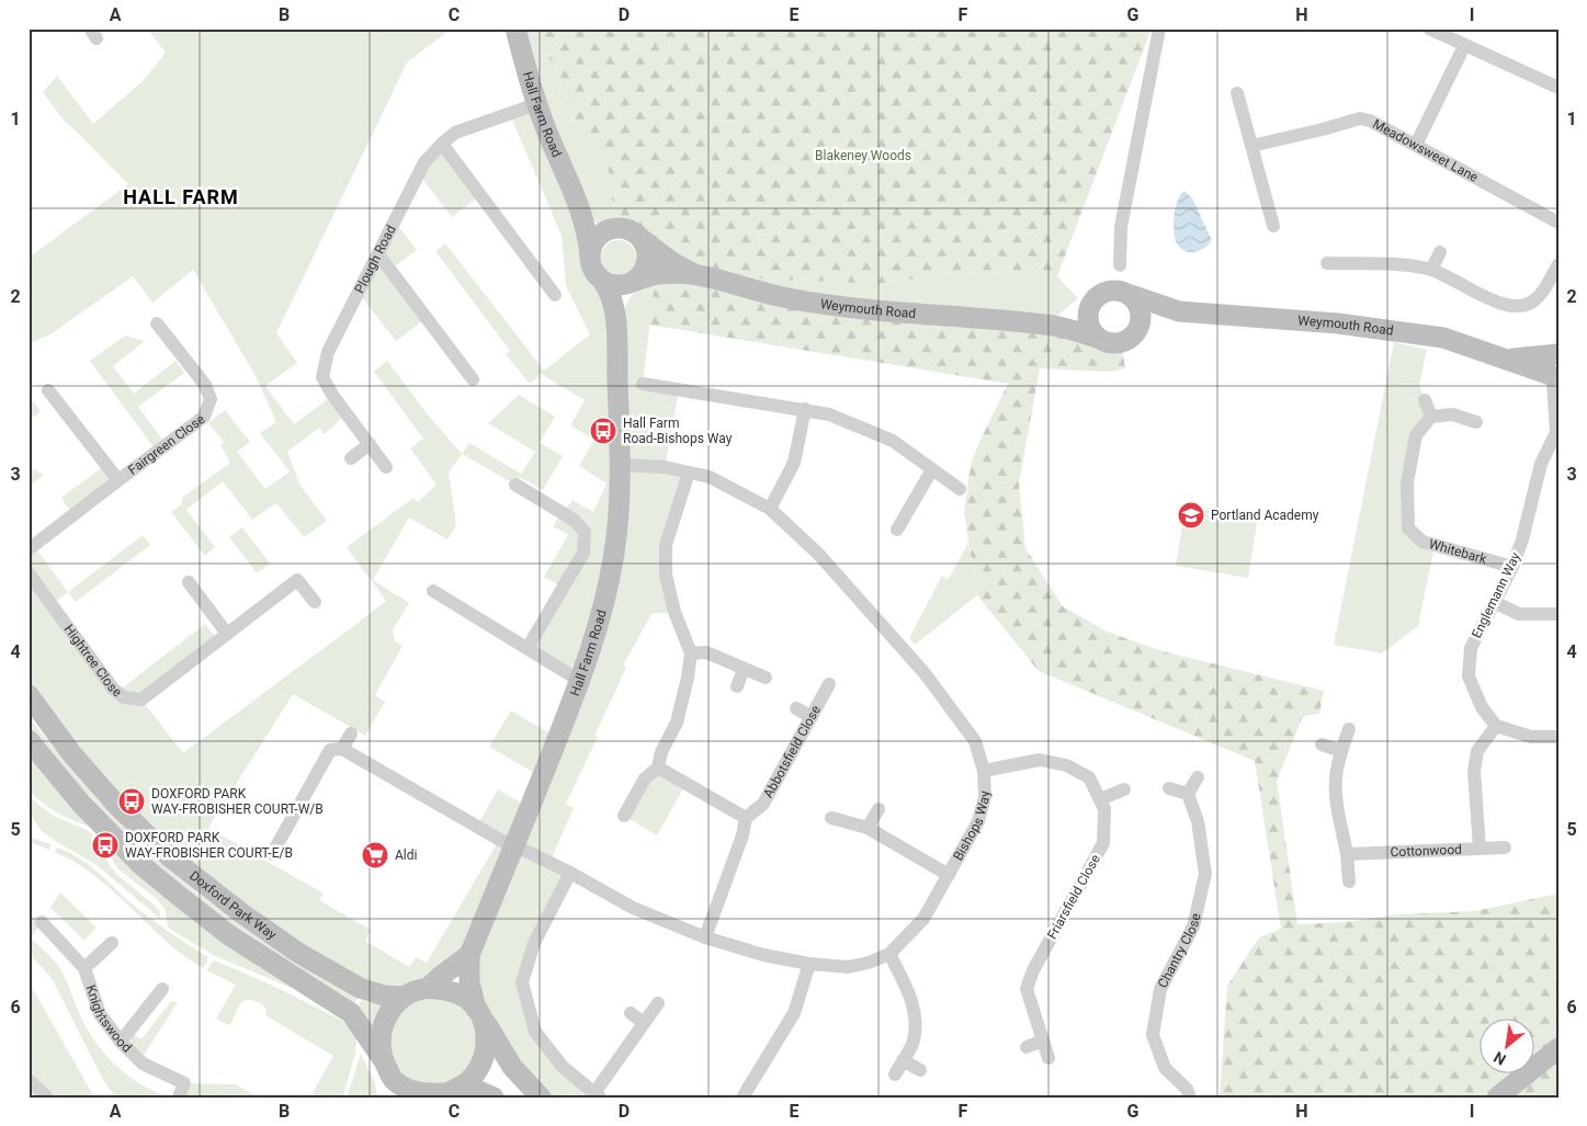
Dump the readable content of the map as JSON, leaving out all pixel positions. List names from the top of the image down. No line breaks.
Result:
{"streets":{"street":["Hall Farm Road","Meadowsweet Lane","Plough Road","Weymouth Road","Fairgreen Close","Whitebark","Englemann Way","Hightree Close","Abbotsfield Close","Bishops Way","Cottonwood","Friarsfield Close","Doxford Park Way","Chantry Close","Knightswood"]},"crossings":[["Hall Farm Road","Plough Road"],["Hall Farm Road","Weymouth Road"],["Hall Farm Road","Bishops Way"],["Hall Farm Road","Doxford Park Way"],["Weymouth Road","Englemann Way"],["Whitebark","Englemann Way"],["Englemann Way","Cottonwood"],["Bishops Way","Friarsfield Close"]],"districts":["HALL FARM"],"parks":["Blakeney Woods"],"places":{"bus stop":["Hall Farm Road-Bishops Way","DOXFORD PARK WAY-FROBISHER COURT-W/B","DOXFORD PARK WAY-FROBISHER COURT-E/B"],"school or university":["Portland Academy"],"supermarket":["Aldi"]},"north":"bottom left","grid":{"columns":["A","B","C","D","E","F","G","H","I"],"rows":["1","2","3","4","5","6"]}}
